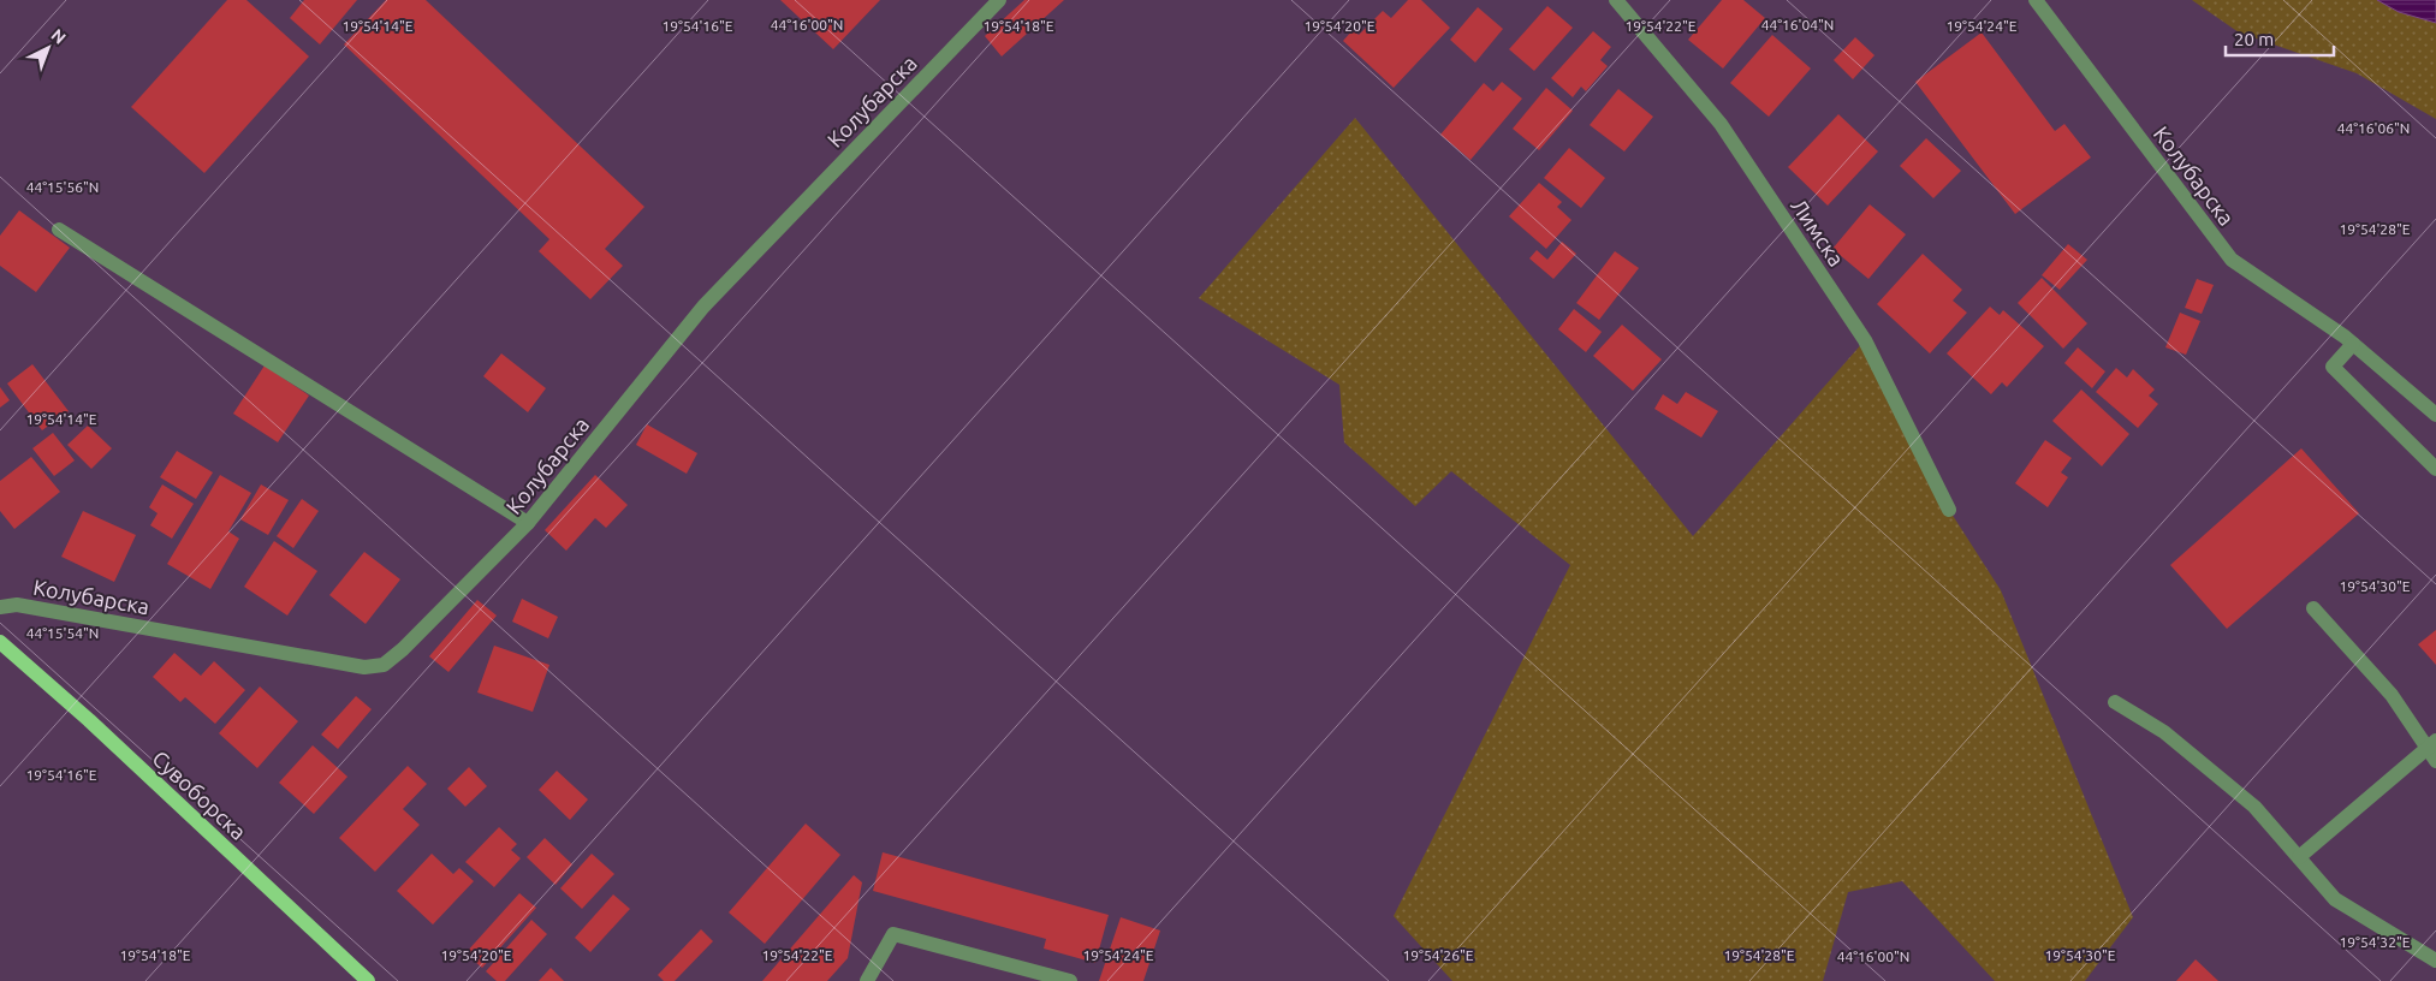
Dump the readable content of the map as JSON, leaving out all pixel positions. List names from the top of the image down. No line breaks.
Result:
{"streets":{"main road":["Сувоборска"],"street":["Колубарска","Лимска"]},"scale_bar":"20 m","north":"top right","coordinates":["44°16'00\"N","44°16'04\"N","19°54'14\"E","19°54'16\"E","19°54'18\"E","19°54'20\"E","19°54'24\"E","19°54'22\"E","44°16'06\"N","44°15'56\"N","19°54'28\"E","19°54'30\"E","44°15'54\"N","19°54'32\"E","19°54'26\"E"]}
